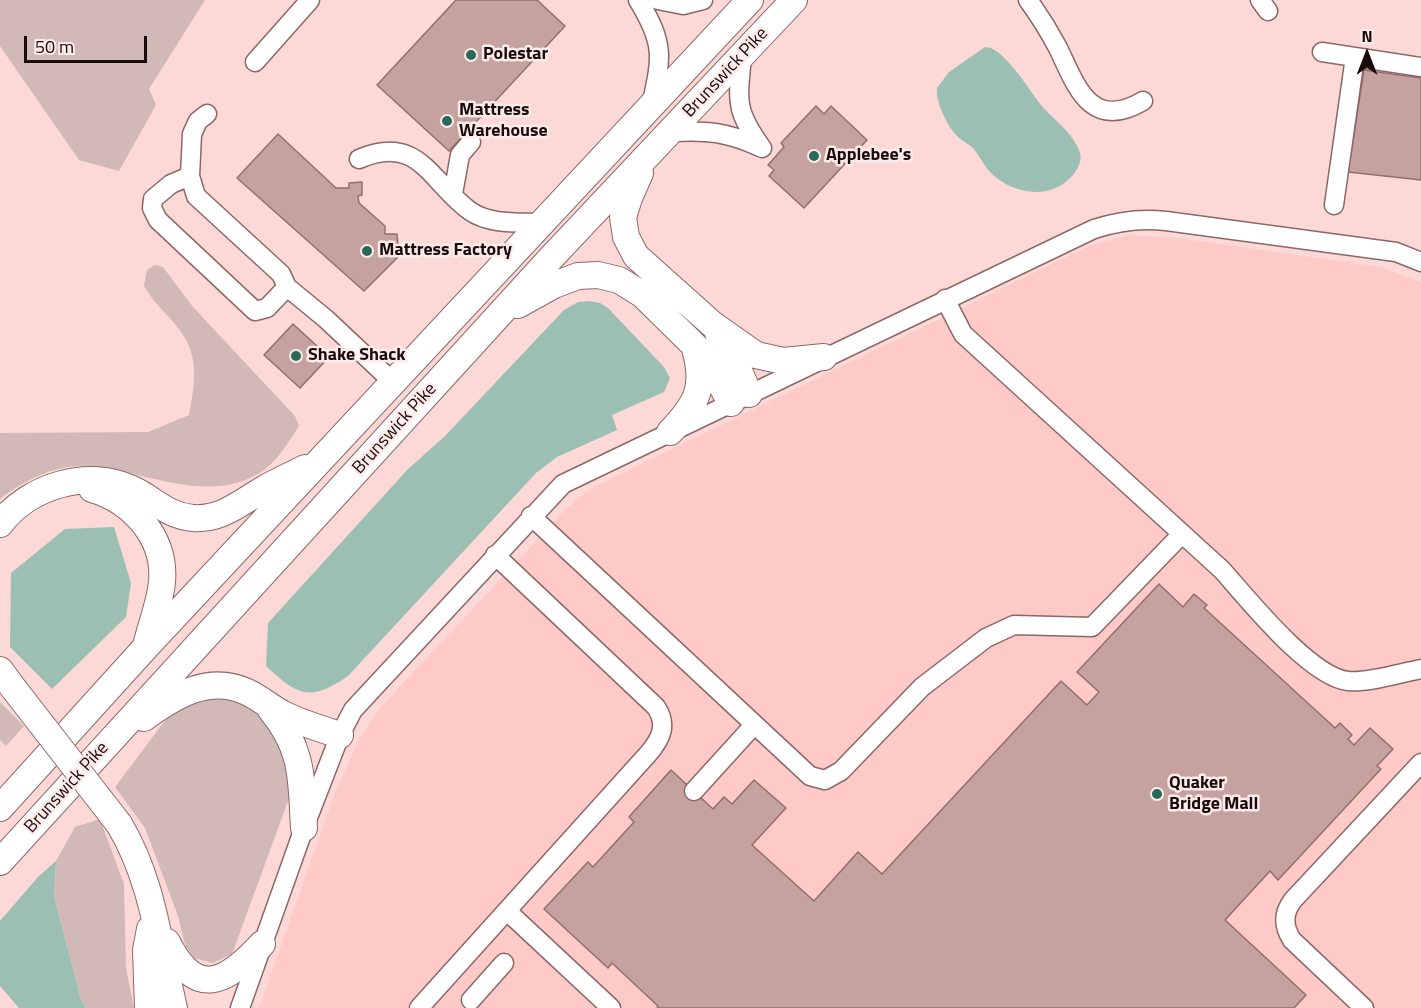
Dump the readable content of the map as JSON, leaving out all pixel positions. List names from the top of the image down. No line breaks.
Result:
{"streets":{"highway":["Brunswick Pike"]},"places":["Polestar","Mattress Warehouse","Applebee's","Mattress Factory","Shake Shack","Quaker Bridge Mall"],"scale_bar":"50 m","north":"top"}
